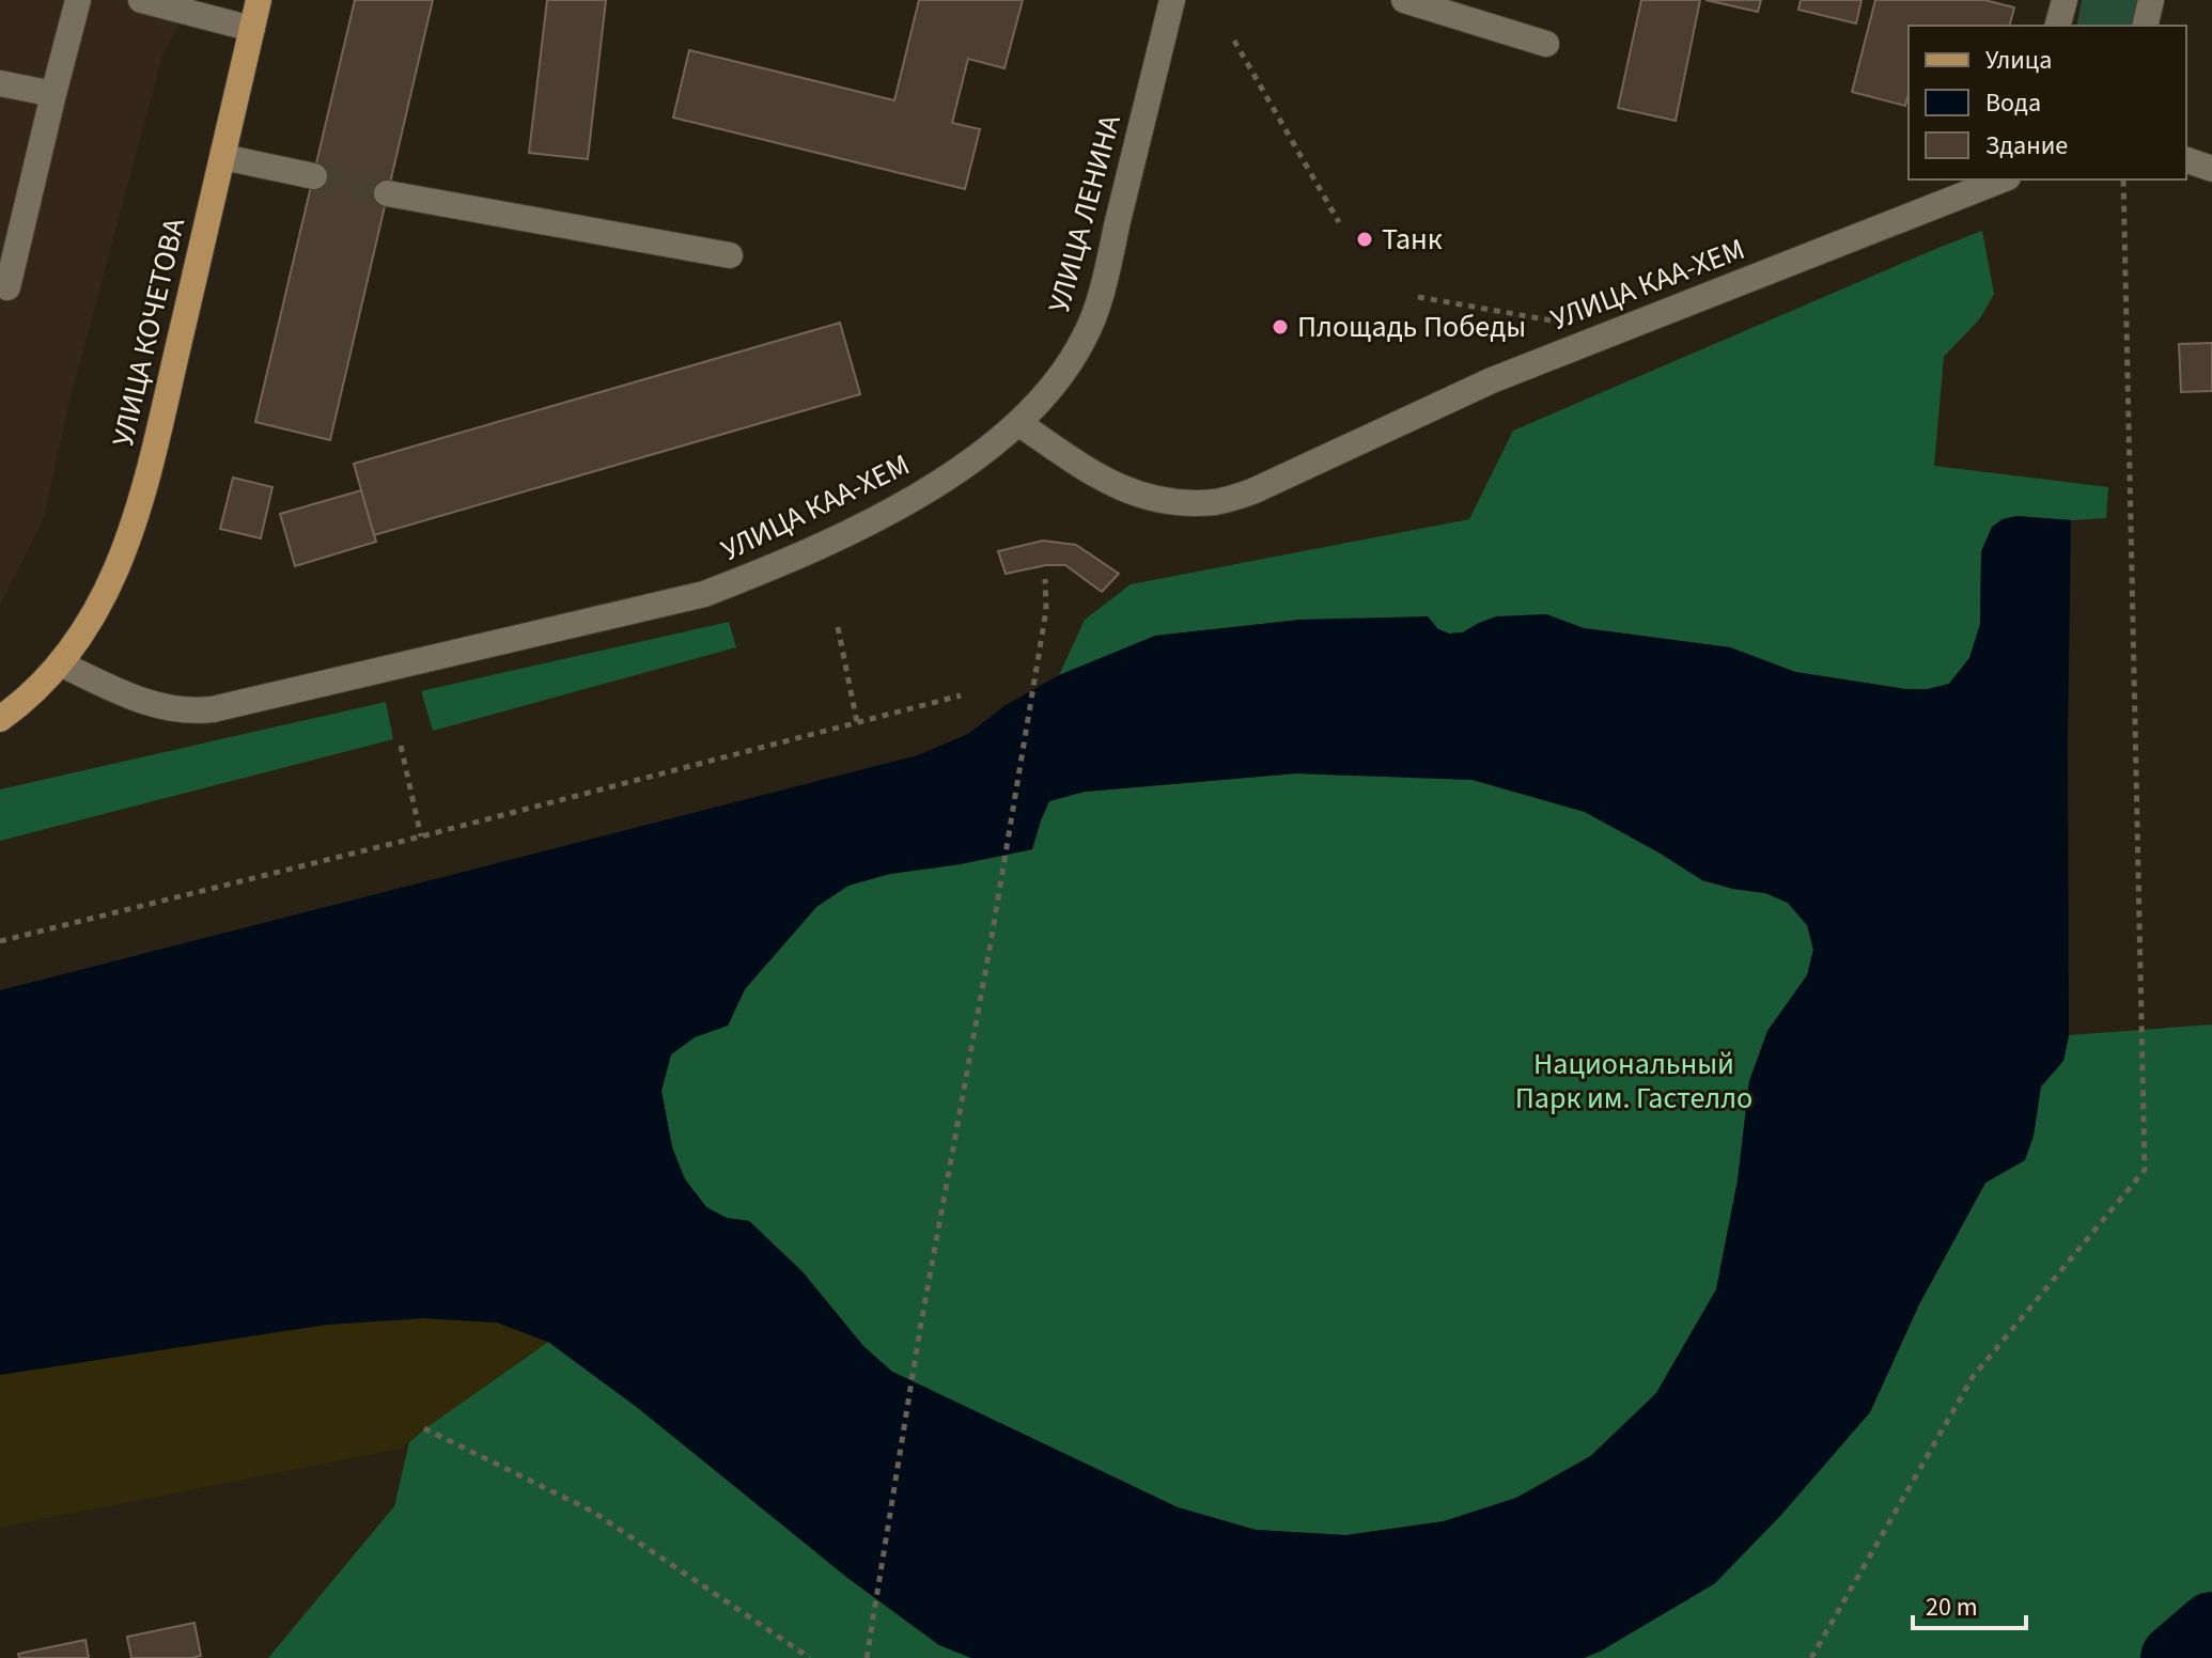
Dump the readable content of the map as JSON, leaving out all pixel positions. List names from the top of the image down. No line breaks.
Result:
{"streets":{"main road":["УЛИЦА КОЧЕТОВА"],"street":["УЛИЦА ЛЕНИНА","УЛИЦА КАА-ХЕМ"]},"crossings":[["УЛИЦА ЛЕНИНА","УЛИЦА КАА-ХЕМ"],["УЛИЦА КАА-ХЕМ","УЛИЦА КОЧЕТОВА"]],"parks":["Национальный Парк им. Гастелло"],"places":["Танк","Площадь Победы"],"legend":["Улица","Вода","Здание"],"scale_bar":"20 m"}
